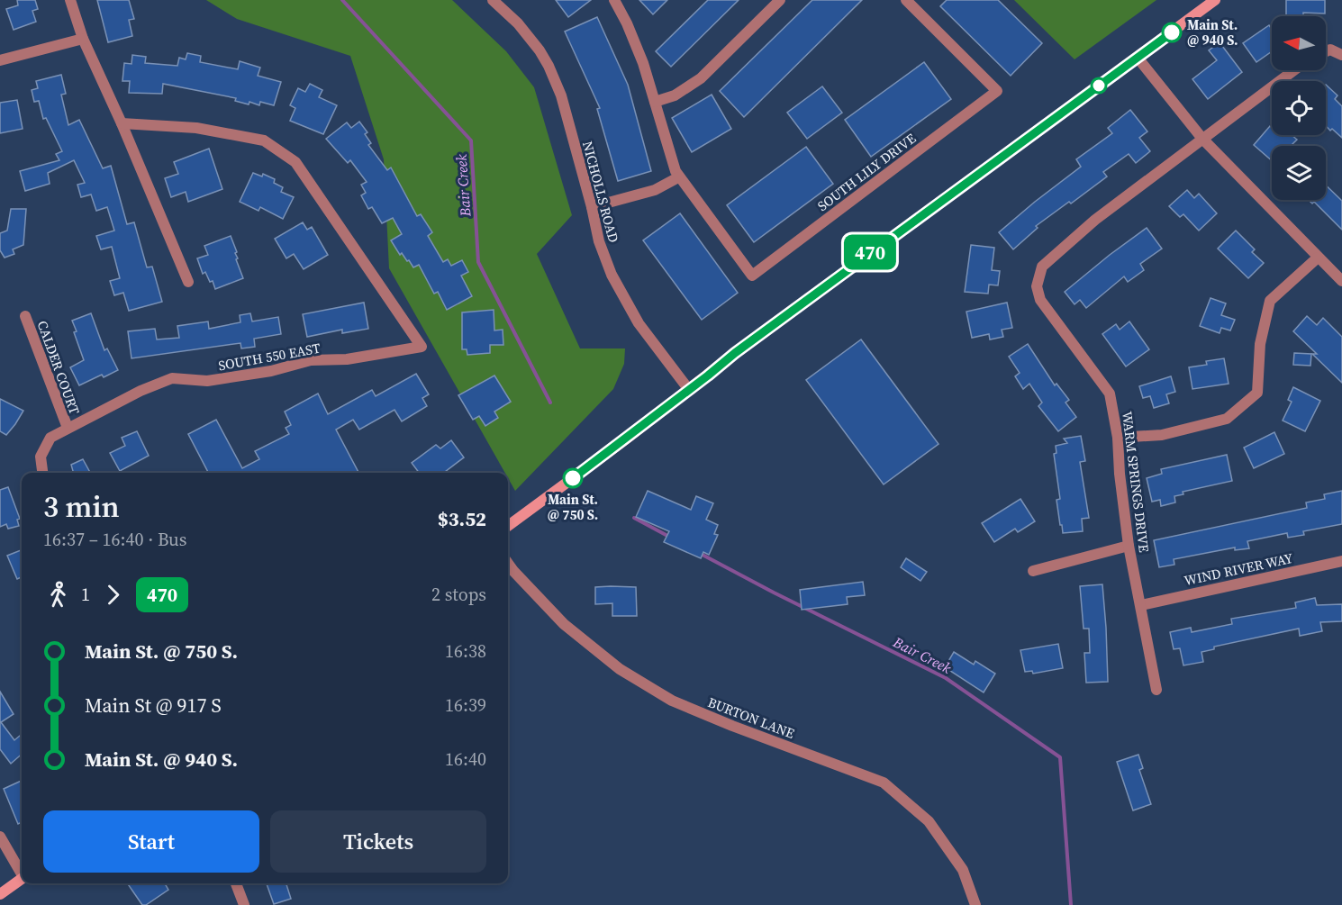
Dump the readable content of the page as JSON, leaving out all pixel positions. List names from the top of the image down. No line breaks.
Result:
{"streets":{"street":["SOUTH LILY DRIVE","NICHOLLS ROAD","SOUTH 550 EAST","CALDER COURT","WARM SPRINGS DRIVE","WIND RIVER WAY","BURTON LANE"]},"crossings":[["SOUTH 550 EAST","CALDER COURT"],["WARM SPRINGS DRIVE","WIND RIVER WAY"]],"water":["Bair Creek"],"places":["Main St. @ 940 S.","Main St. @ 750 S."],"lines":["bus line 470"],"north":"left","page":{"on_map":"470","heading":["3 min","16:37 – 16:40 · Bus","$3.52"],"legs":["1","470","2 stops"],"list":[{"name":"Main St. @ 750 S.","value":"16:38"},{"name":"Main St @ 917 S","value":"16:39"},{"name":"Main St. @ 940 S.","value":"16:40"}],"buttons":["Start","Tickets"]}}
